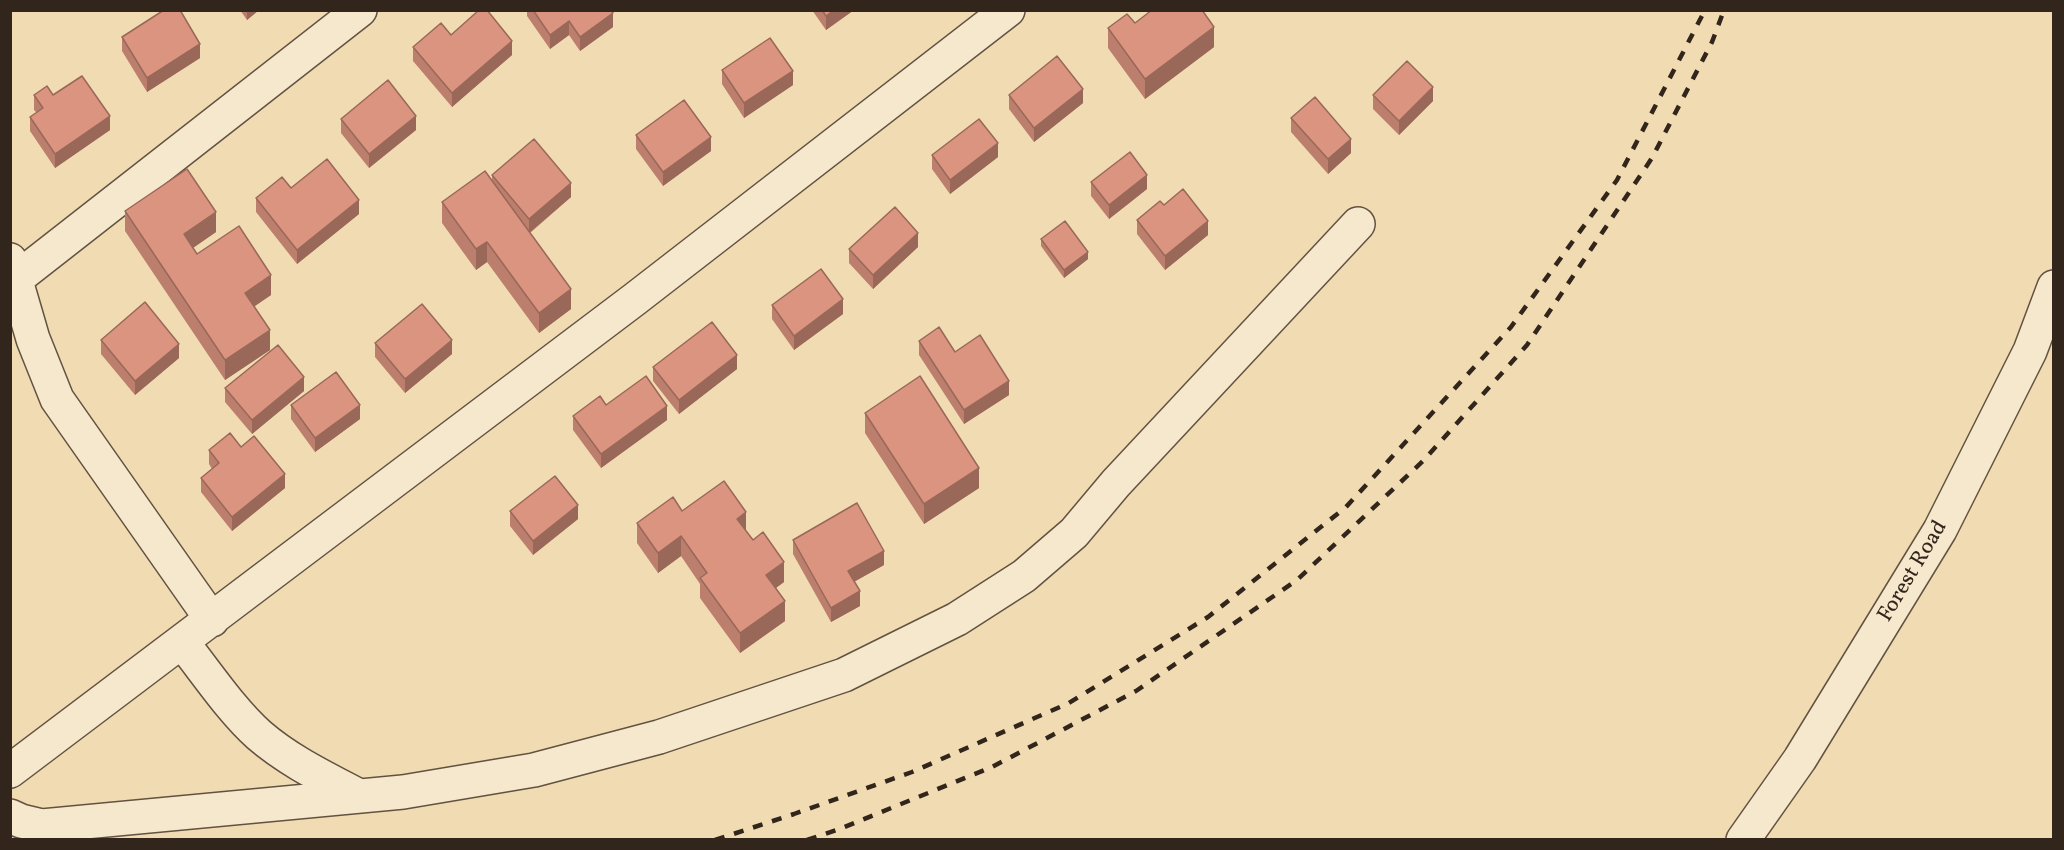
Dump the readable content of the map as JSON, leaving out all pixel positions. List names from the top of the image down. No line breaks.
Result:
{"streets":{"street":["Forest Road"]}}
